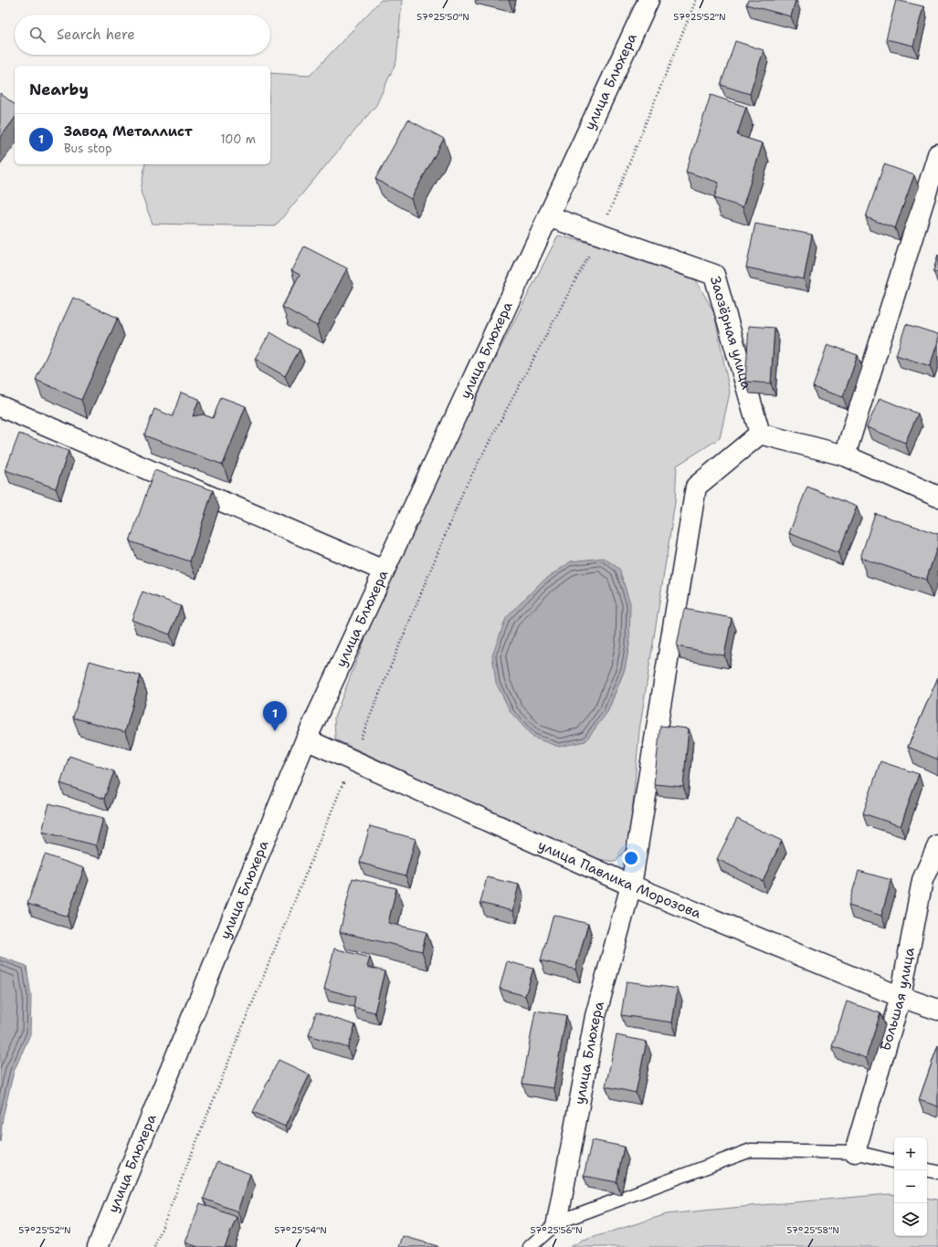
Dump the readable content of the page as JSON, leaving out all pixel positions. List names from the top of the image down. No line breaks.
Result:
{"streets":{"street":["улица Блюхера","Заозёрная улица","улица Павлика Морозова","Большая улица"]},"crossings":[["улица Блюхера","Заозёрная улица"],["улица Блюхера","улица Павлика Морозова"],["улица Павлика Морозова","Большая улица"]],"page":{"search":"Search here","heading":"Nearby","list":[{"mark":"1","name":"Завод Металлист","note":"Bus stop","value":"100 m"}],"pins":"1","map_buttons":["+","−"]},"coordinates":["57°25'50\"N","57°25'52\"N","57°25'54\"N","57°25'56\"N","57°25'58\"N"]}
